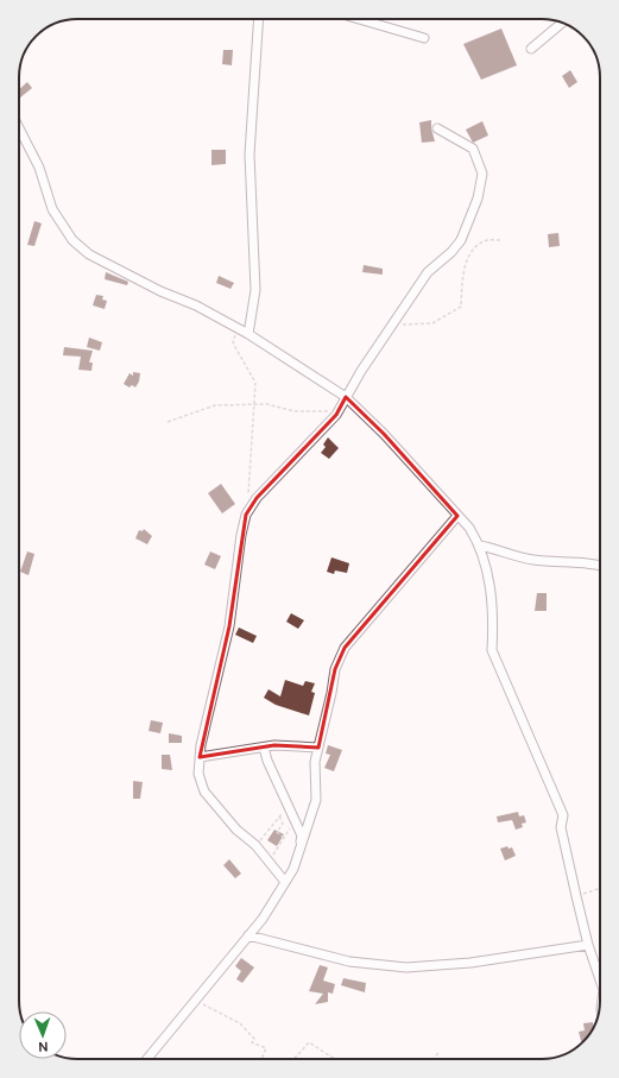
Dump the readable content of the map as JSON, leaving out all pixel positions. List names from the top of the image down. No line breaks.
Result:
{"north":"bottom"}
